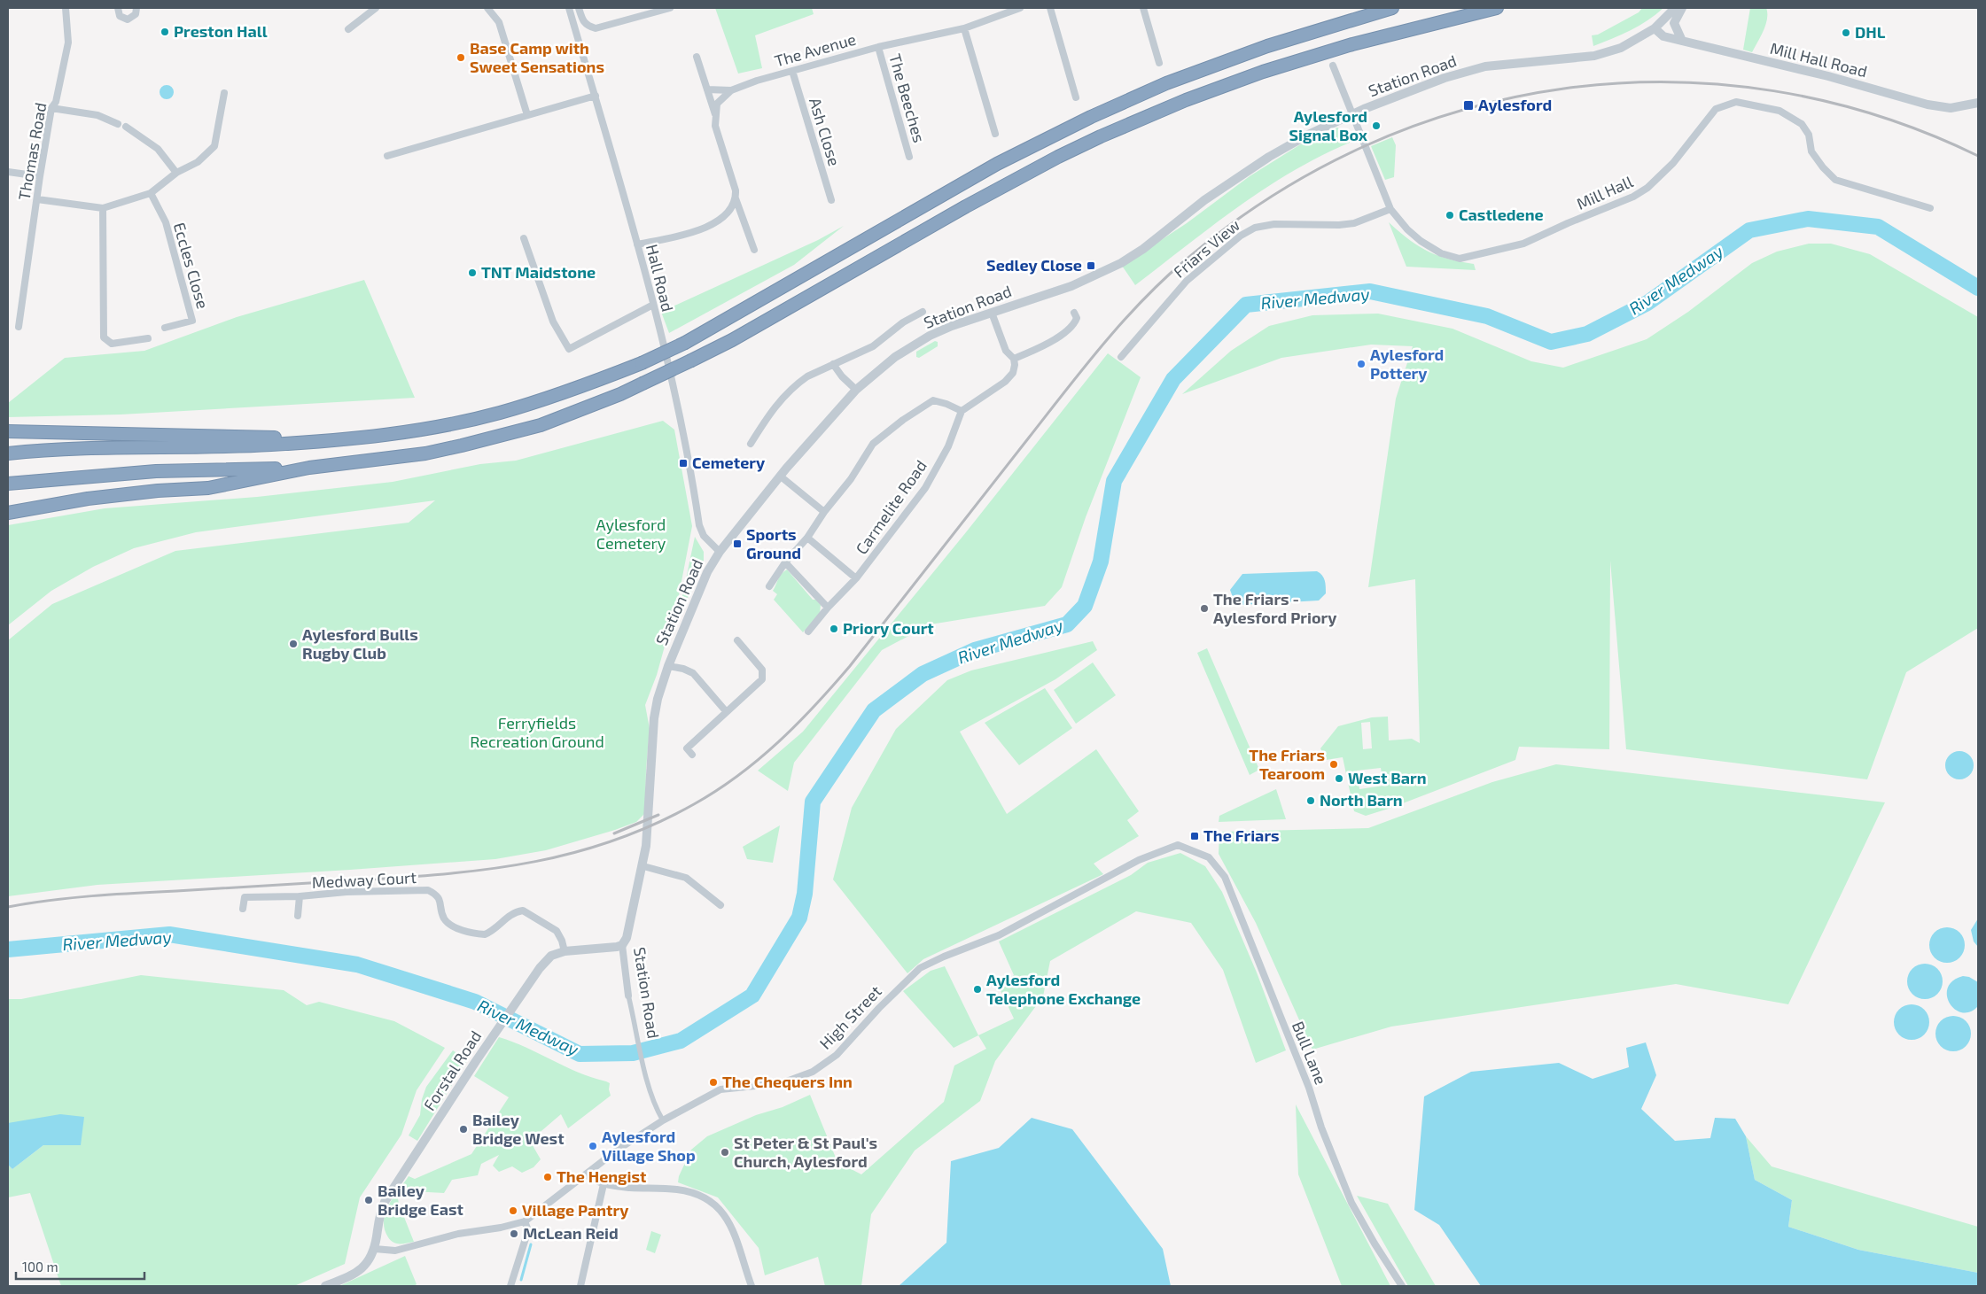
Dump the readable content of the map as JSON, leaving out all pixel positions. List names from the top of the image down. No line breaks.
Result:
{"streets":{"street":["The Avenue","Mill Hall Road","Station Road","The Beeches","Ash Close","Thomas Road","Mill Hall","Friars View","Eccles Close","Hall Road","Carmelite Road","Medway Court","High Street","Bull Lane","Forstal Road"]},"crossings":[["The Avenue","The Beeches"],["The Avenue","Ash Close"],["Mill Hall Road","Station Road"],["Station Road","Mill Hall"],["Station Road","Hall Road"],["Station Road","High Street"],["Station Road","Forstal Road"],["Mill Hall","Friars View"],["Medway Court","Forstal Road"],["High Street","Bull Lane"]],"water":["River Medway"],"parks":["Aylesford Cemetery","Ferryfields Recreation Ground"],"places":{"other":["Preston Hall","DHL","Base Camp with Sweet Sensations","Aylesford Signal Box","Castledene","TNT Maidstone","Aylesford Pottery","The Friars - Aylesford Priory","Priory Court","Aylesford Bulls Rugby Club","The Friars Tearoom","West Barn","North Barn","Aylesford Telephone Exchange","The Chequers Inn","Bailey Bridge West","Aylesford Village Shop","St Peter & St Paul's Church, Aylesford","The Hengist","Bailey Bridge East","Village Pantry","McLean Reid"],"transit":["Aylesford","Sedley Close","Cemetery","Sports Ground","The Friars"]},"scale_bar":"100 m"}
